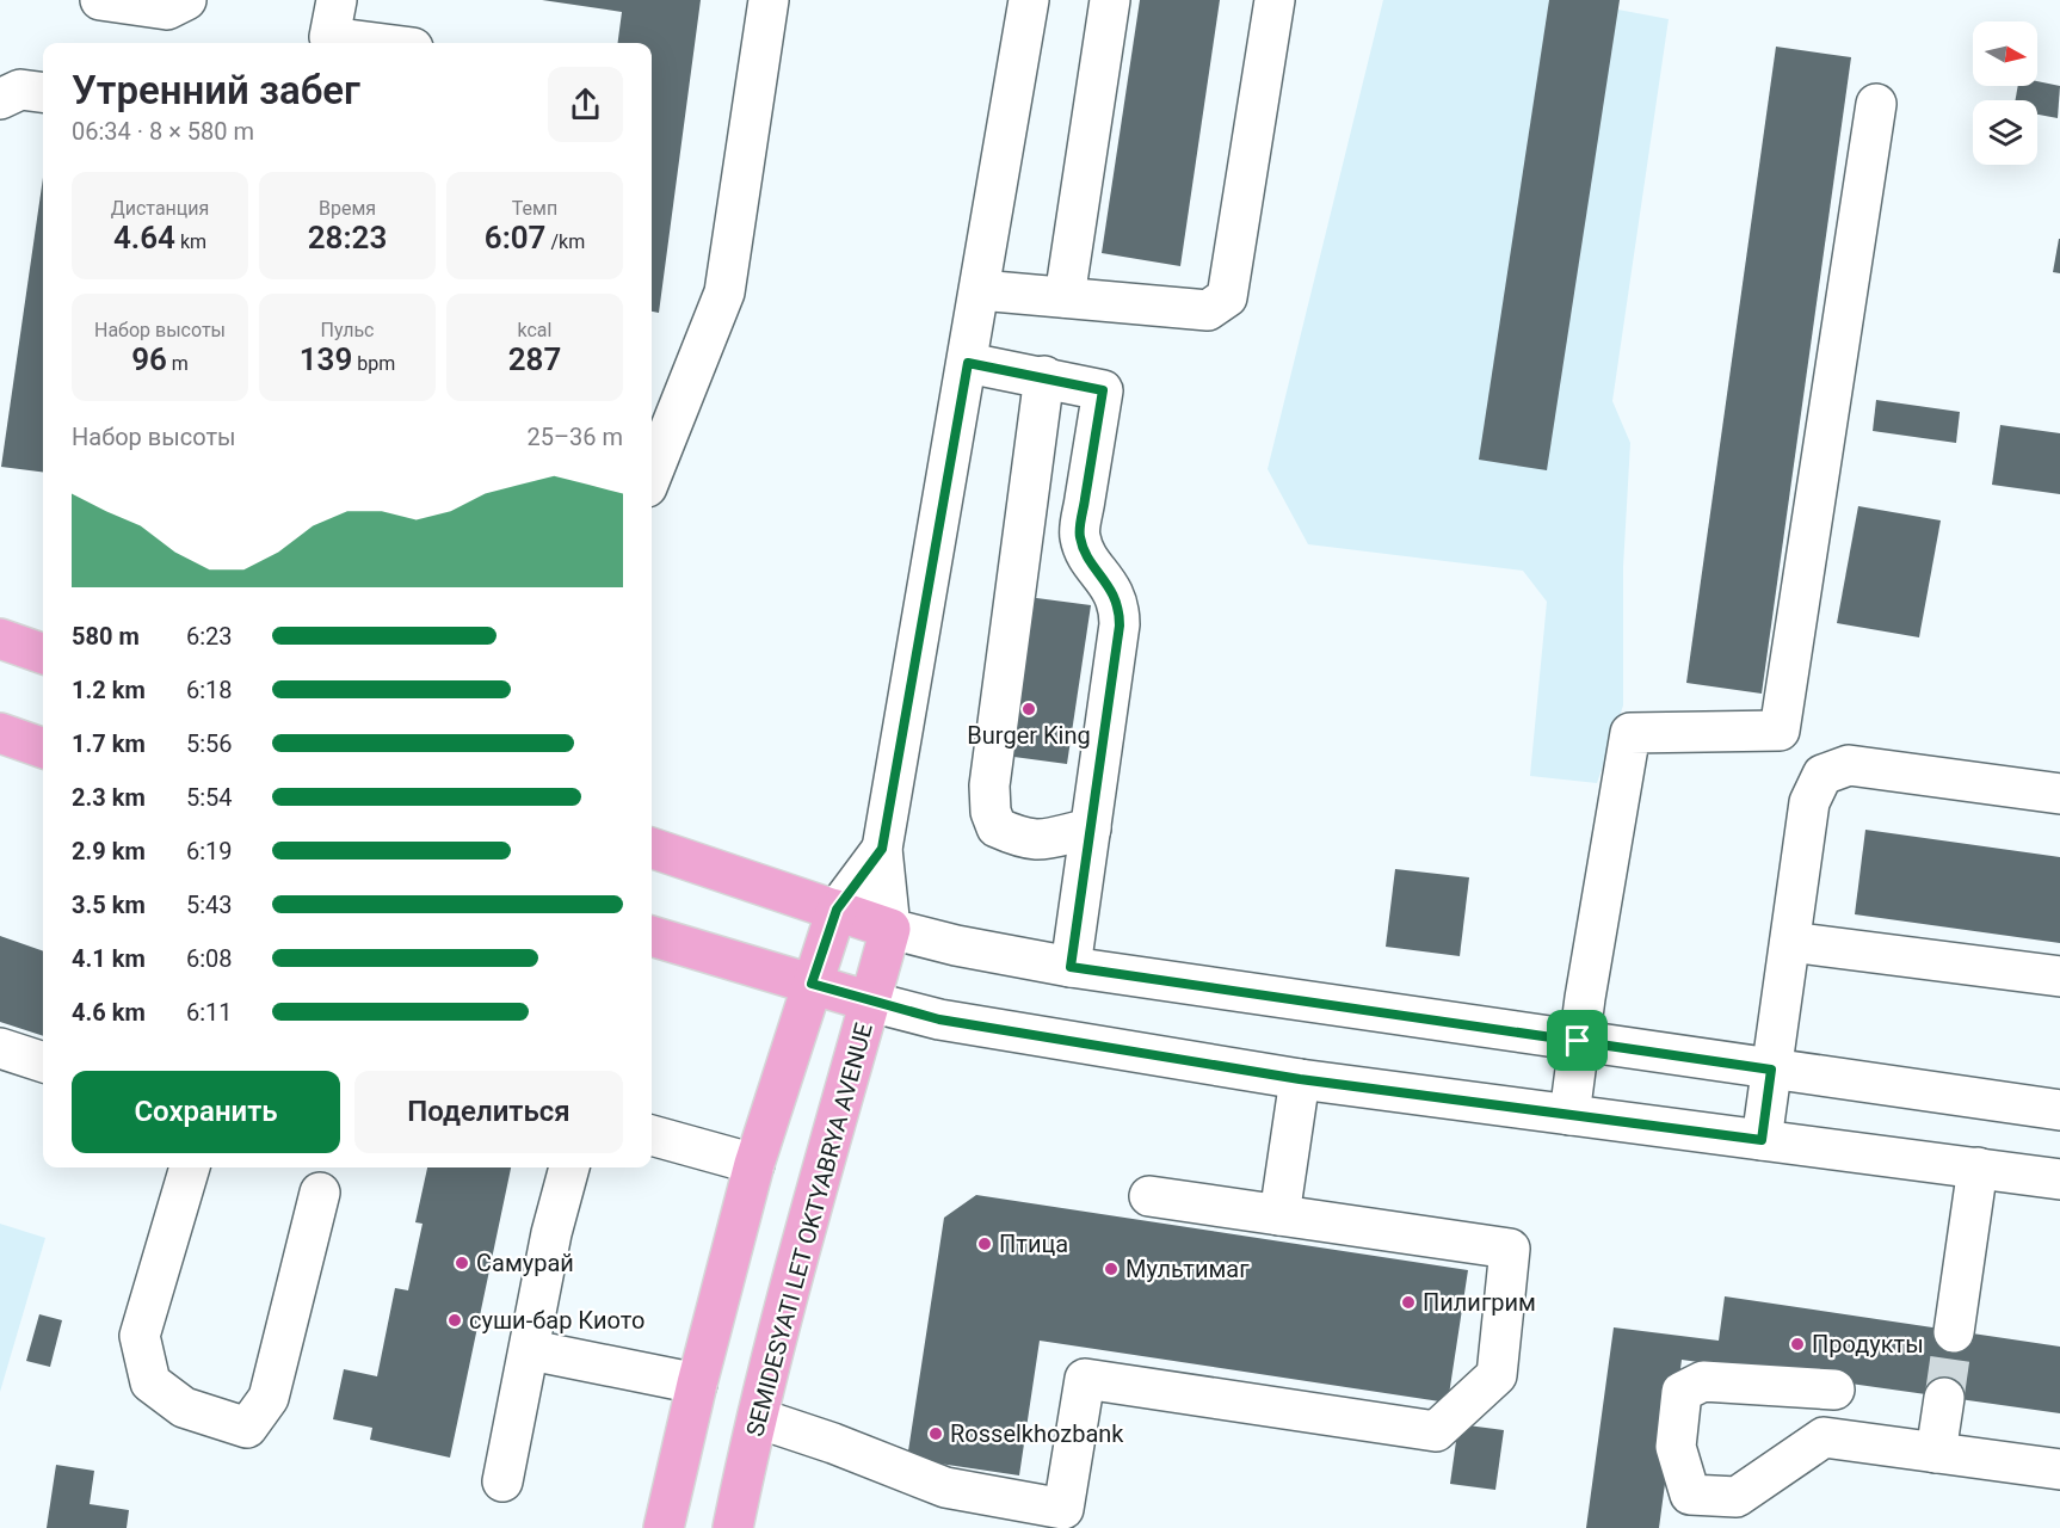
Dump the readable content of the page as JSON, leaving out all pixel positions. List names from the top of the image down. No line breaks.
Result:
{"streets":{"main road":["SEMIDESYATI LET OKTYABRYA AVENUE"]},"places":["Burger King","Птица","Самурай","Мультимаг","Пилигрим","суши-бар Киото","Продукты","Rosselkhozbank"],"north":"right","page":{"heading":["Утренний забег","06:34 · 8 × 580 m"],"stats":[["Дистанция","4.64 km"],["Время","28:23"],["Темп","6:07 /km"],["Набор высоты","96 m"],["Пульс","139 bpm"],["kcal","287"]],"chart":["Набор высоты","25–36 m"],"list":[{"name":"580 m","note":"6:23"},{"name":"1.2 km","note":"6:18"},{"name":"1.7 km","note":"5:56"},{"name":"2.3 km","note":"5:54"},{"name":"2.9 km","note":"6:19"},{"name":"3.5 km","note":"5:43"},{"name":"4.1 km","note":"6:08"},{"name":"4.6 km","note":"6:11"}],"buttons":["Сохранить","Поделиться"]}}
